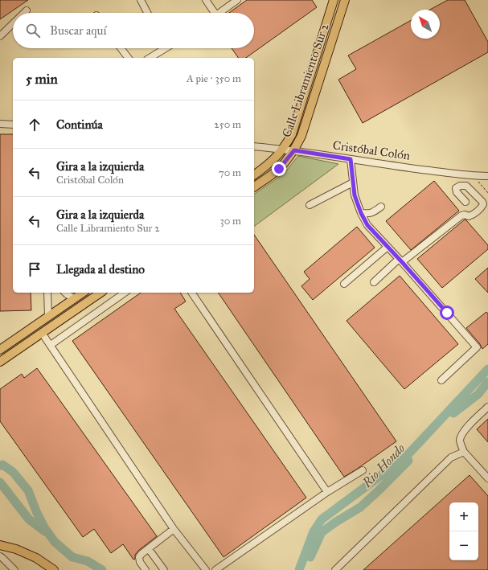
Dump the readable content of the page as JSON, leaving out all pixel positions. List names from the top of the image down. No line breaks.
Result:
{"streets":{"main road":["Calle Libramiento Sur 2"],"street":["Cristóbal Colón"]},"crossings":[["Calle Libramiento Sur 2","Cristóbal Colón"]],"water":["Rio Hondo"],"north":"top left","page":{"search":"Buscar aquí","heading":["5 min","A pie · 350 m"],"list":[["Continúa","250 m"],["Gira a la izquierda","Cristóbal Colón","70 m"],["Gira a la izquierda","Calle Libramiento Sur 2","30 m"],"Llegada al destino"],"map_buttons":["+","−"]}}
